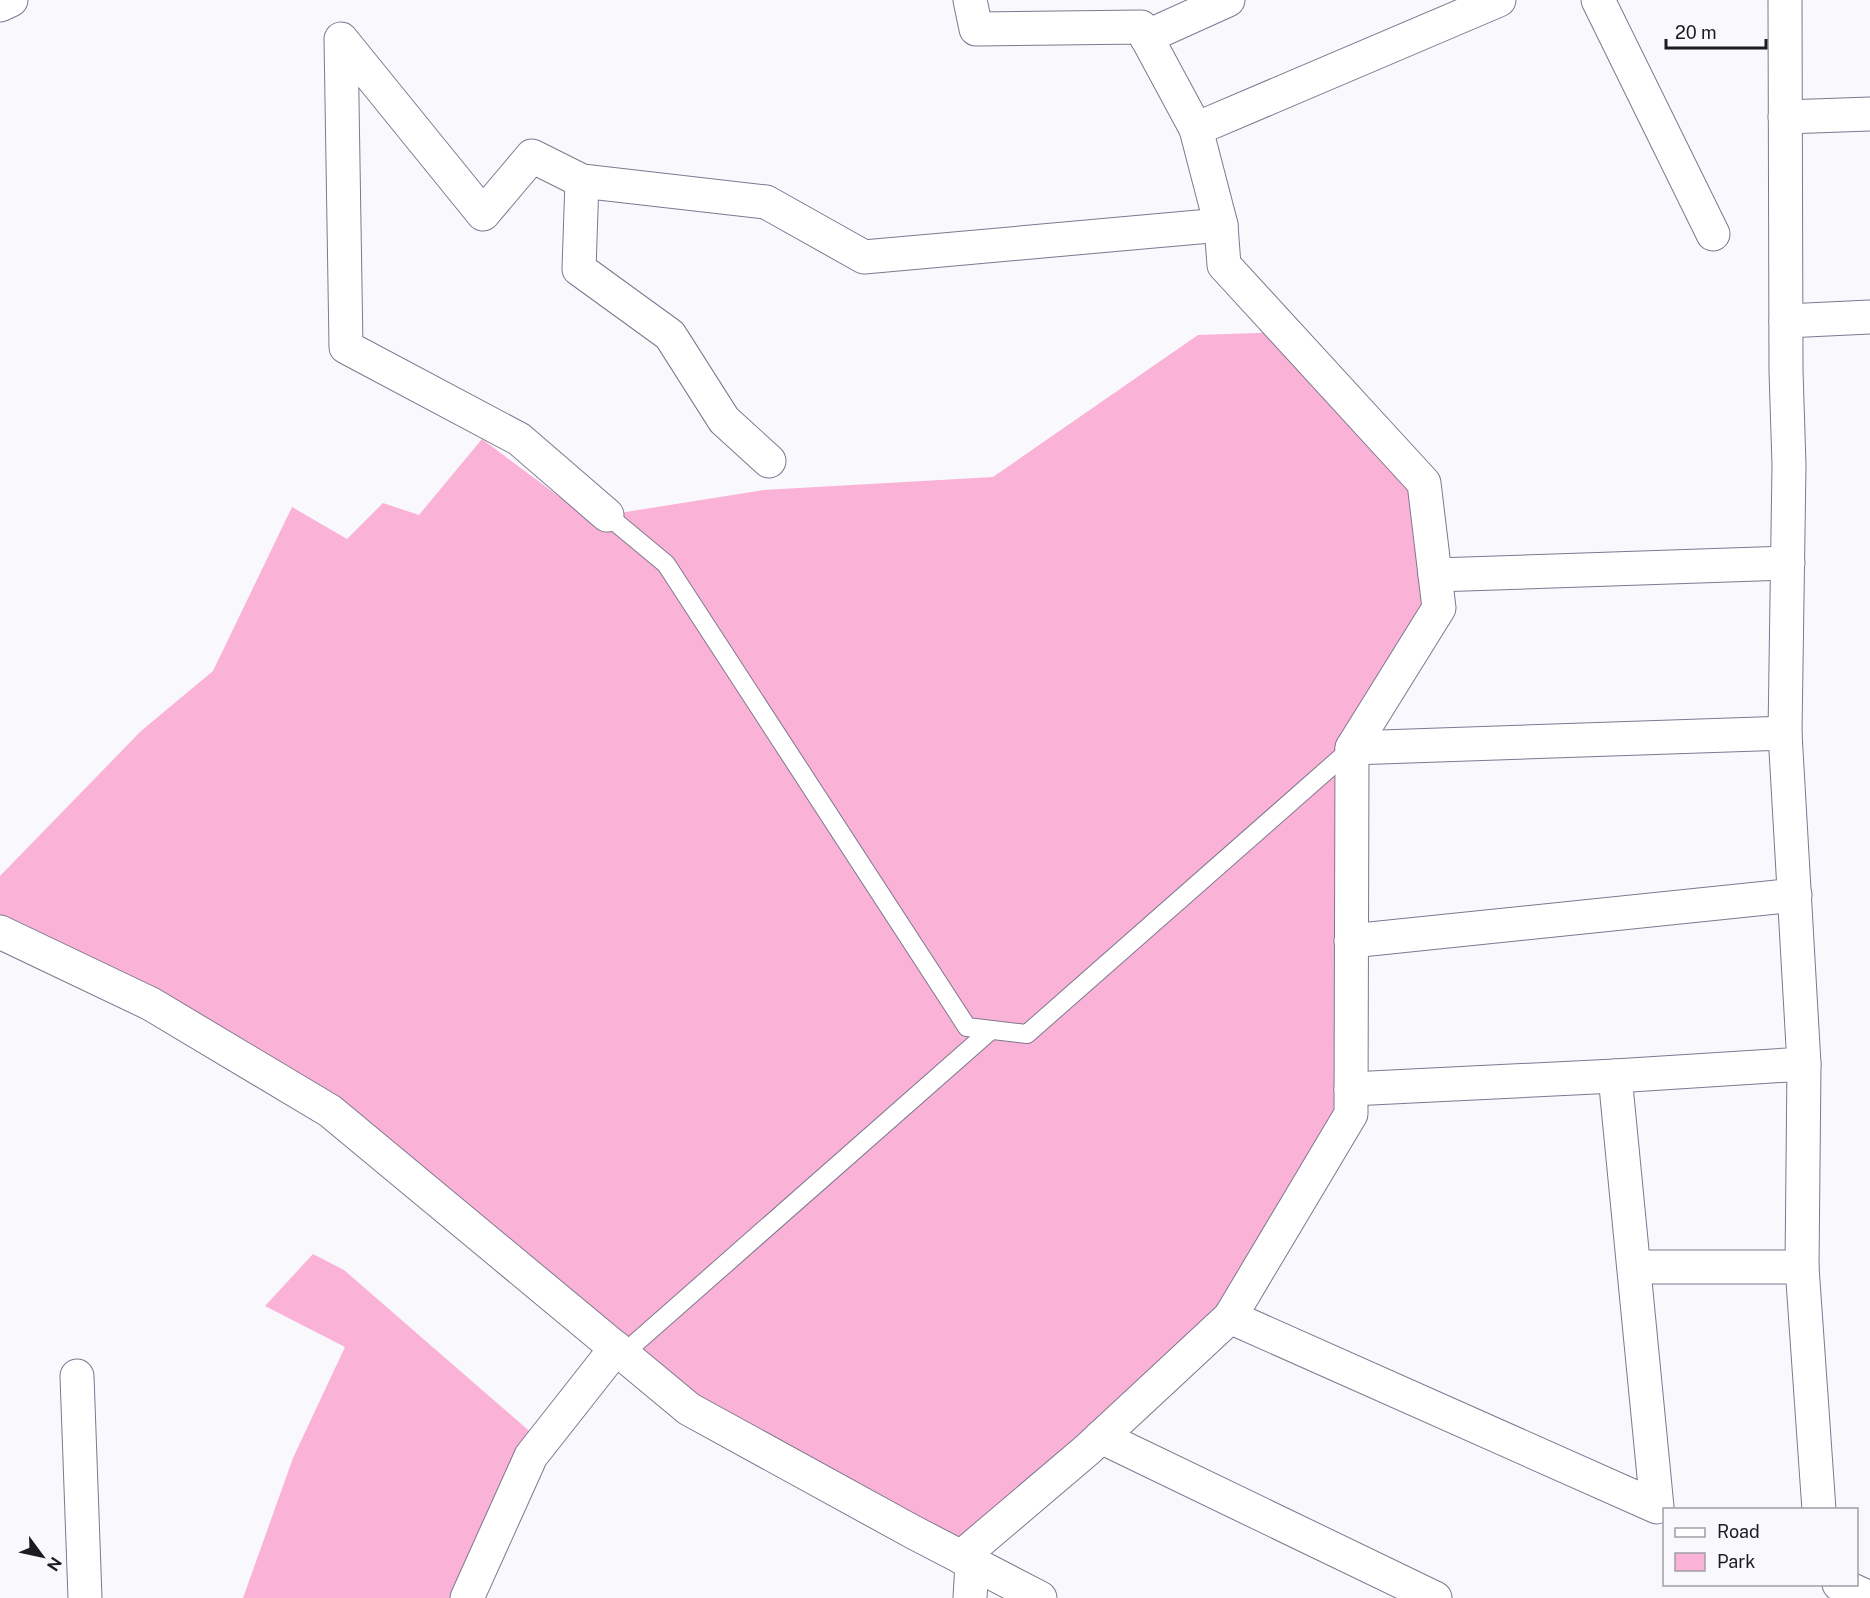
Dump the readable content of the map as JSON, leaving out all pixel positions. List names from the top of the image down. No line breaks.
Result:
{"legend":["Road","Park"],"scale_bar":"20 m","north":"bottom right"}
